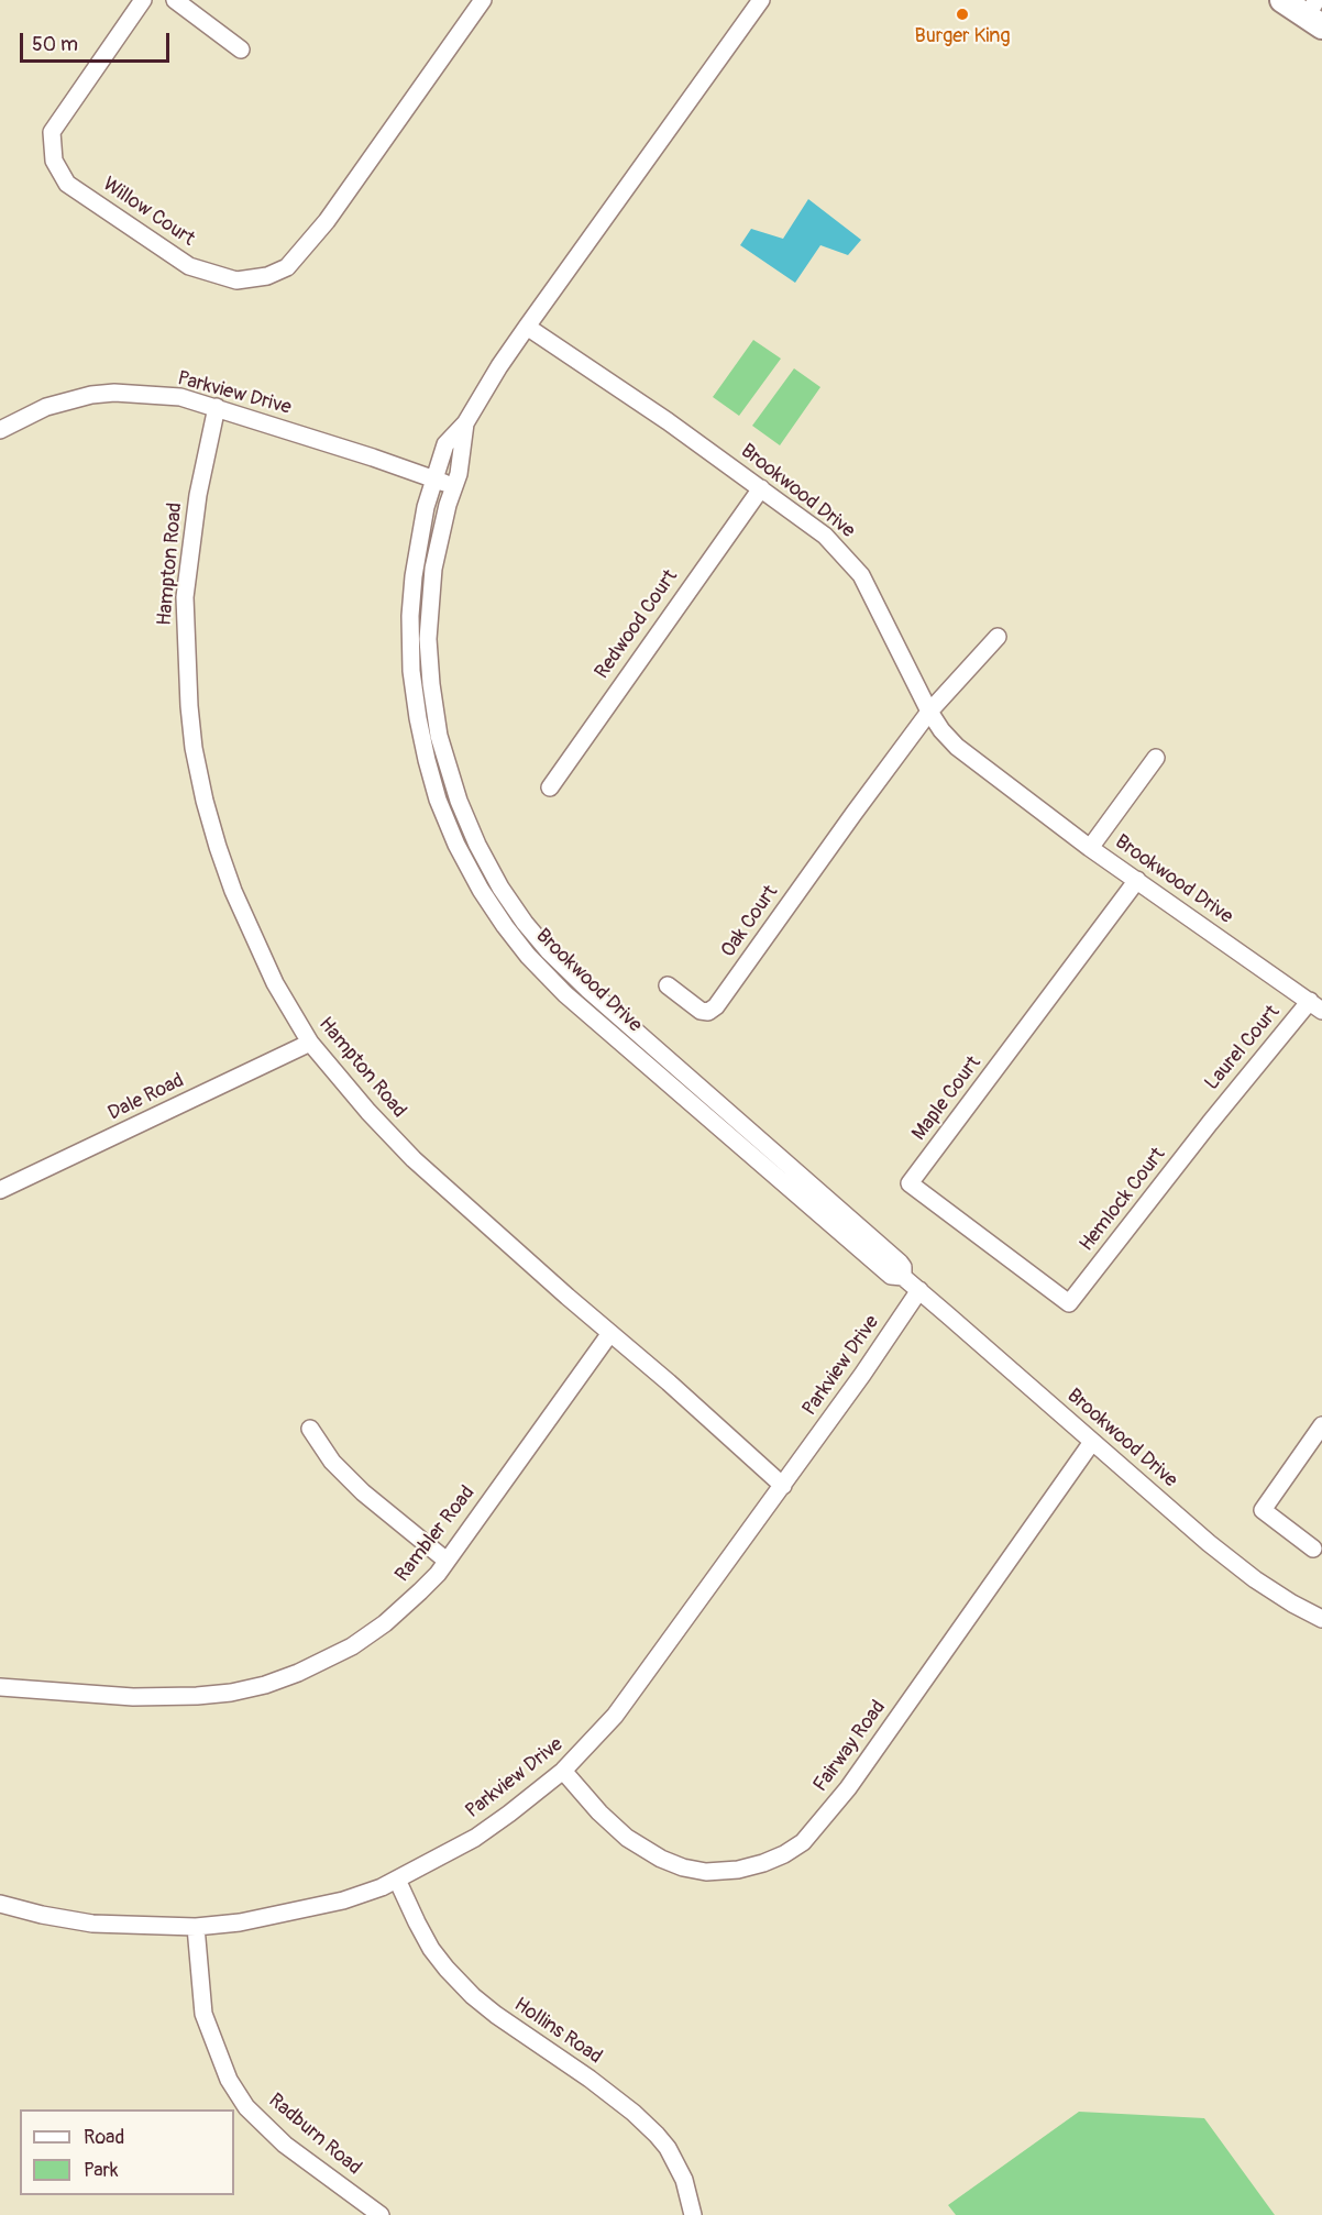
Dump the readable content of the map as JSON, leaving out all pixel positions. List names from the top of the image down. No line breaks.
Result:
{"streets":{"street":["Willow Court","Parkview Drive","Brookwood Drive","Hampton Road","Redwood Court","Oak Court","Laurel Court","Dale Road","Maple Court","Hemlock Court","Rambler Road","Fairway Road","Hollins Road","Radburn Road"]},"crossings":[["Parkview Drive","Brookwood Drive"],["Parkview Drive","Hampton Road"],["Parkview Drive","Fairway Road"],["Parkview Drive","Hollins Road"],["Parkview Drive","Radburn Road"],["Brookwood Drive","Redwood Court"],["Brookwood Drive","Oak Court"],["Brookwood Drive","Laurel Court"],["Brookwood Drive","Maple Court"],["Brookwood Drive","Fairway Road"],["Hampton Road","Dale Road"],["Hampton Road","Rambler Road"],["Laurel Court","Hemlock Court"],["Maple Court","Hemlock Court"]],"places":["Burger King"],"legend":["Road","Park"],"scale_bar":"50 m"}
